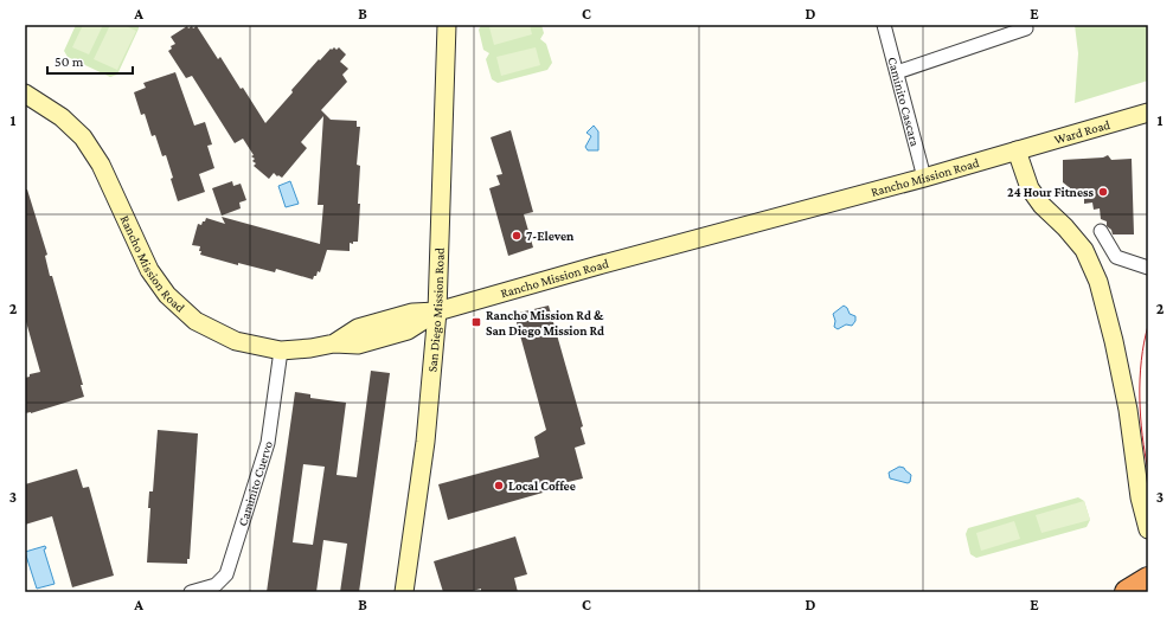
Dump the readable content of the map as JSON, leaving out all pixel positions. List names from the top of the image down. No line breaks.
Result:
{"streets":{"main road":["Ward Road","Rancho Mission Road","San Diego Mission Road"],"street":["Caminito Cascara","Caminito Cuervo"]},"crossings":[["Caminito Cascara","Rancho Mission Road"],["Ward Road","Rancho Mission Road"],["Rancho Mission Road","San Diego Mission Road"],["Rancho Mission Road","Caminito Cuervo"]],"places":{"other":["24 Hour Fitness","7-Eleven","Local Coffee"],"transit":["Rancho Mission Rd & San Diego Mission Rd"]},"scale_bar":"50 m","grid":{"columns":["A","B","C","D","E"],"rows":["1","2","3"]}}
